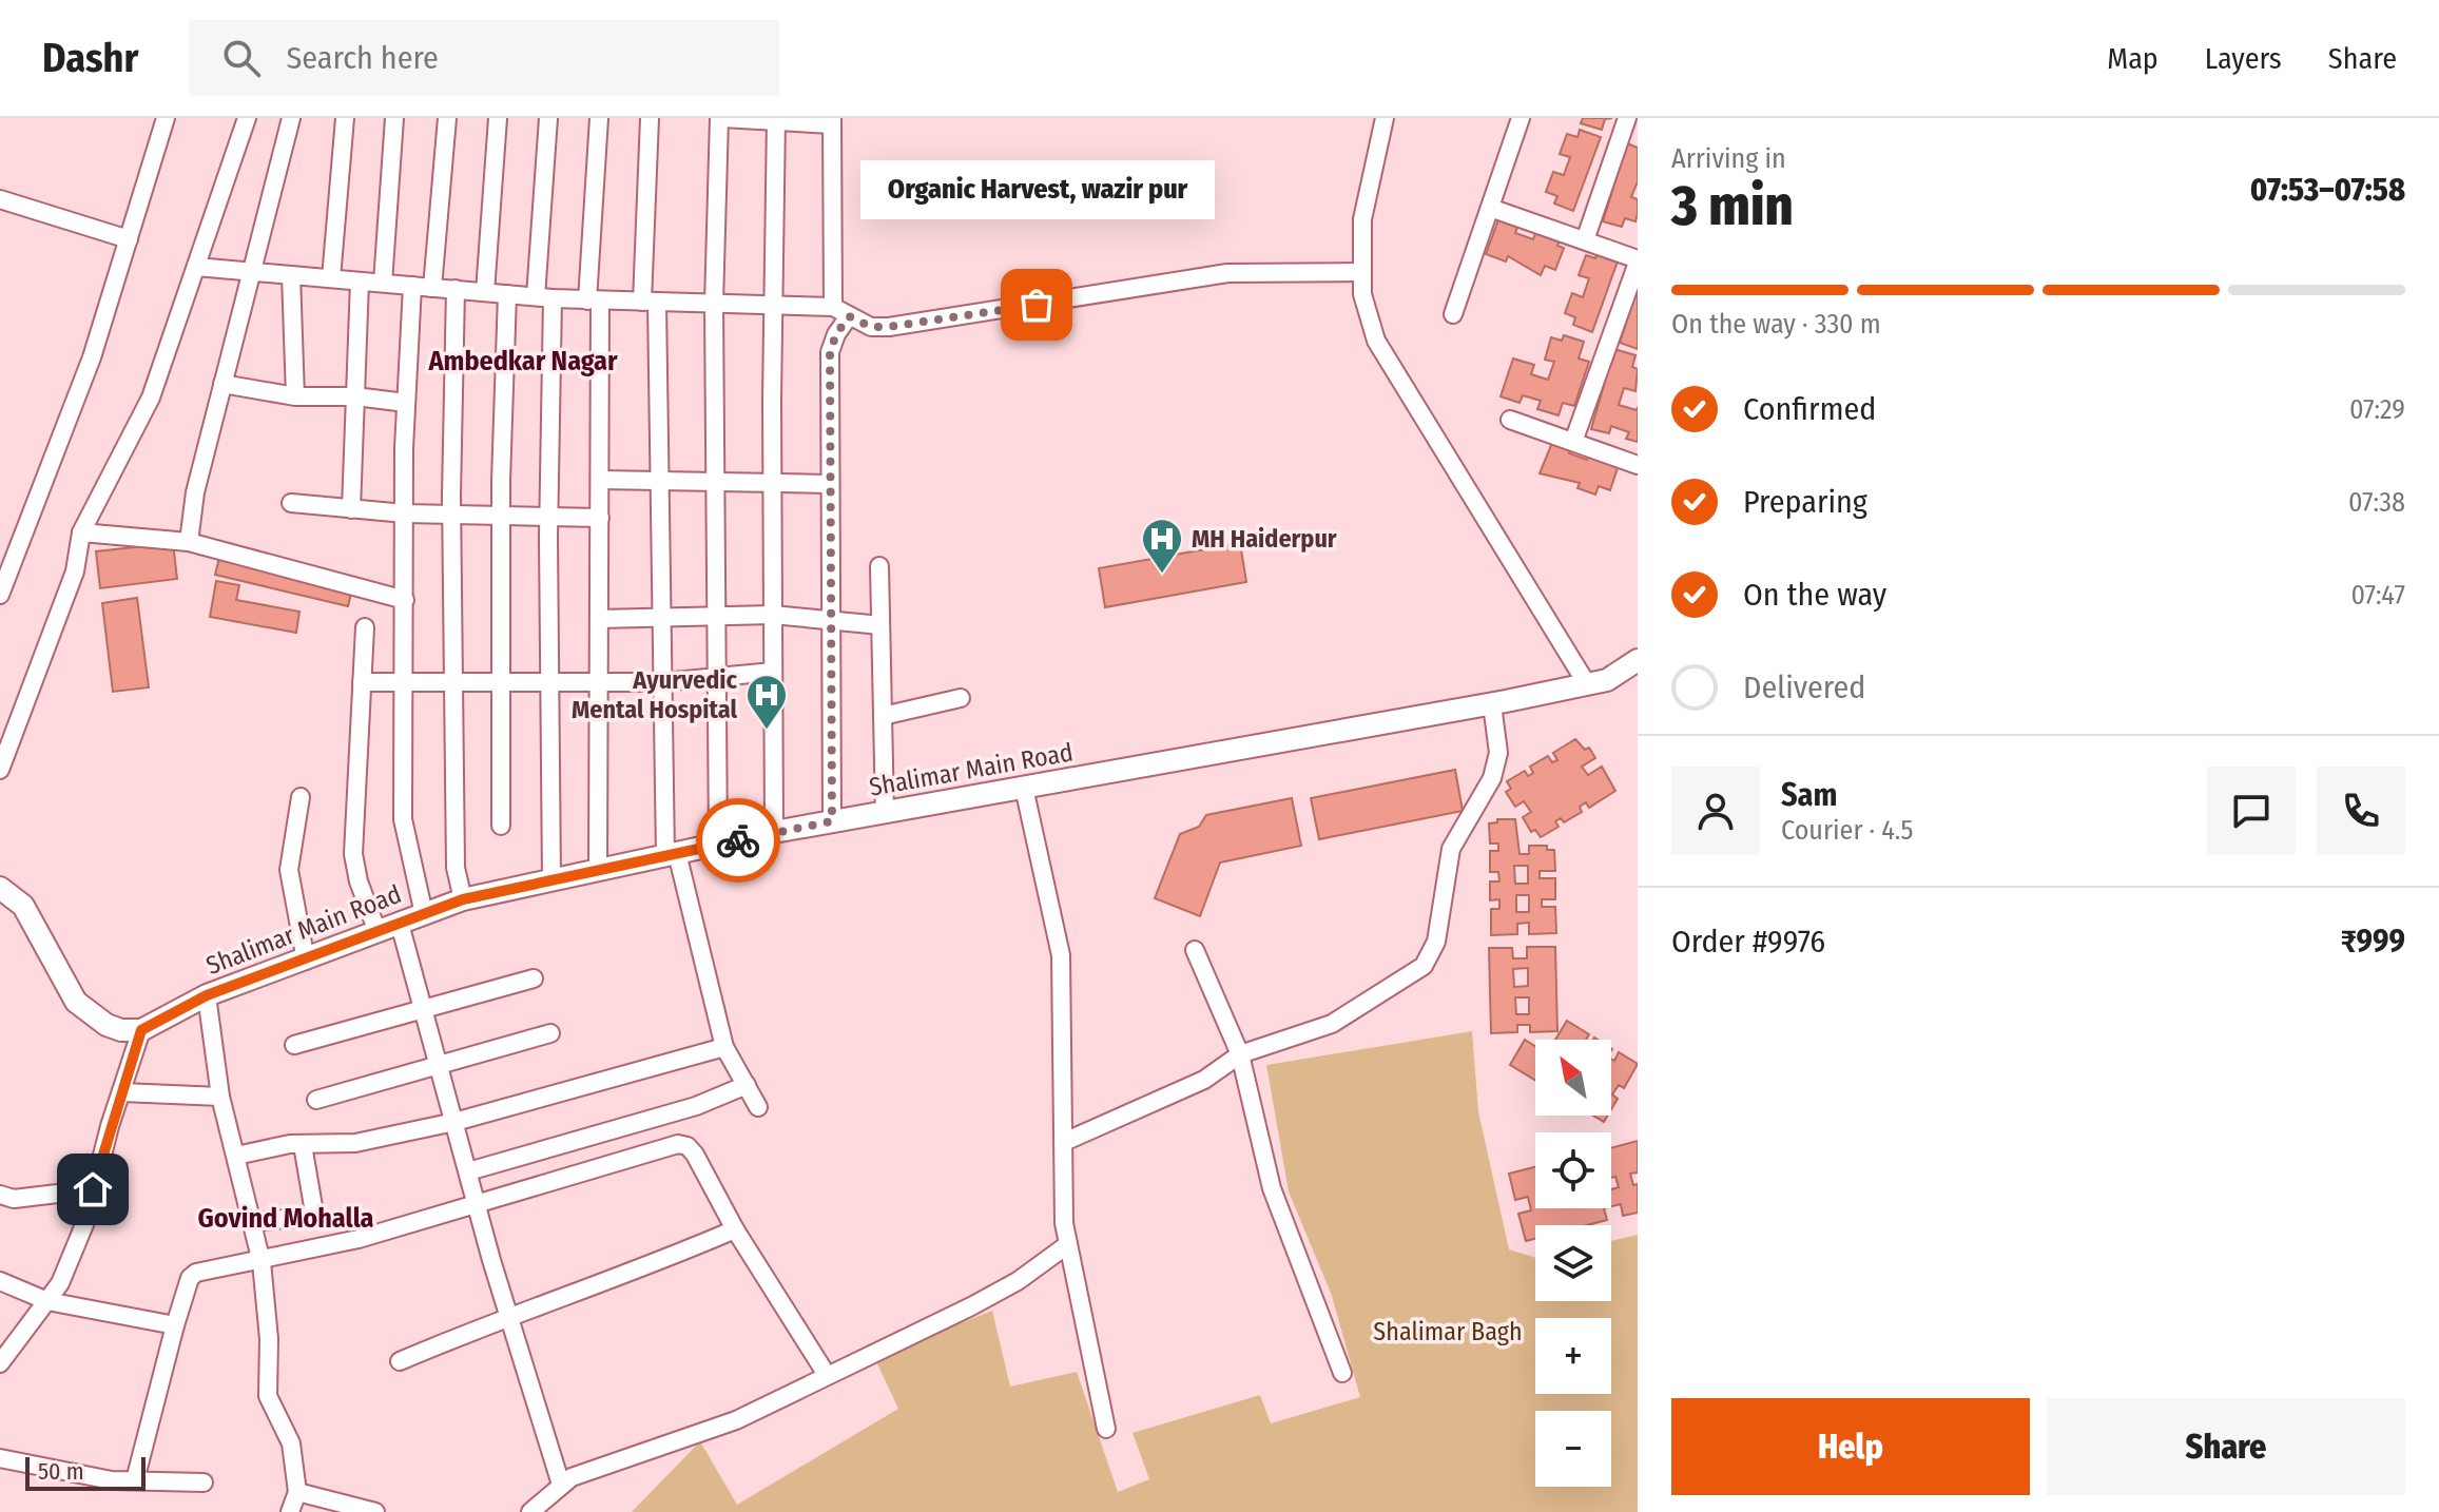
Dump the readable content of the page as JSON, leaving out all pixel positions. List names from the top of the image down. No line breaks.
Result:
{"streets":{"street":["Shalimar Main Road"]},"districts":["Ambedkar Nagar","Govind Mohalla"],"parks":["Shalimar Bagh"],"places":{"other":["Organic Harvest, wazir pur"],"hospital":["MH Haiderpur","Ayurvedic Mental Hospital"]},"scale_bar":"50 m","north":"top left","page":{"header":"Dashr","search":"Search here","nav":["Map","Layers","Share"],"heading":["3 min","Arriving in","07:53–07:58"],"panel":["Sam","Courier · 4.5","Order #9976","₹999"],"bubble":"Organic Harvest, wazir pur","bar":"On the way · 330 m","list":[["Confirmed","07:29"],["Preparing","07:38"],["On the way","07:47"],"Delivered"],"map_buttons":["+","−"],"buttons":["Help","Share"],"scale":"50 m"}}
